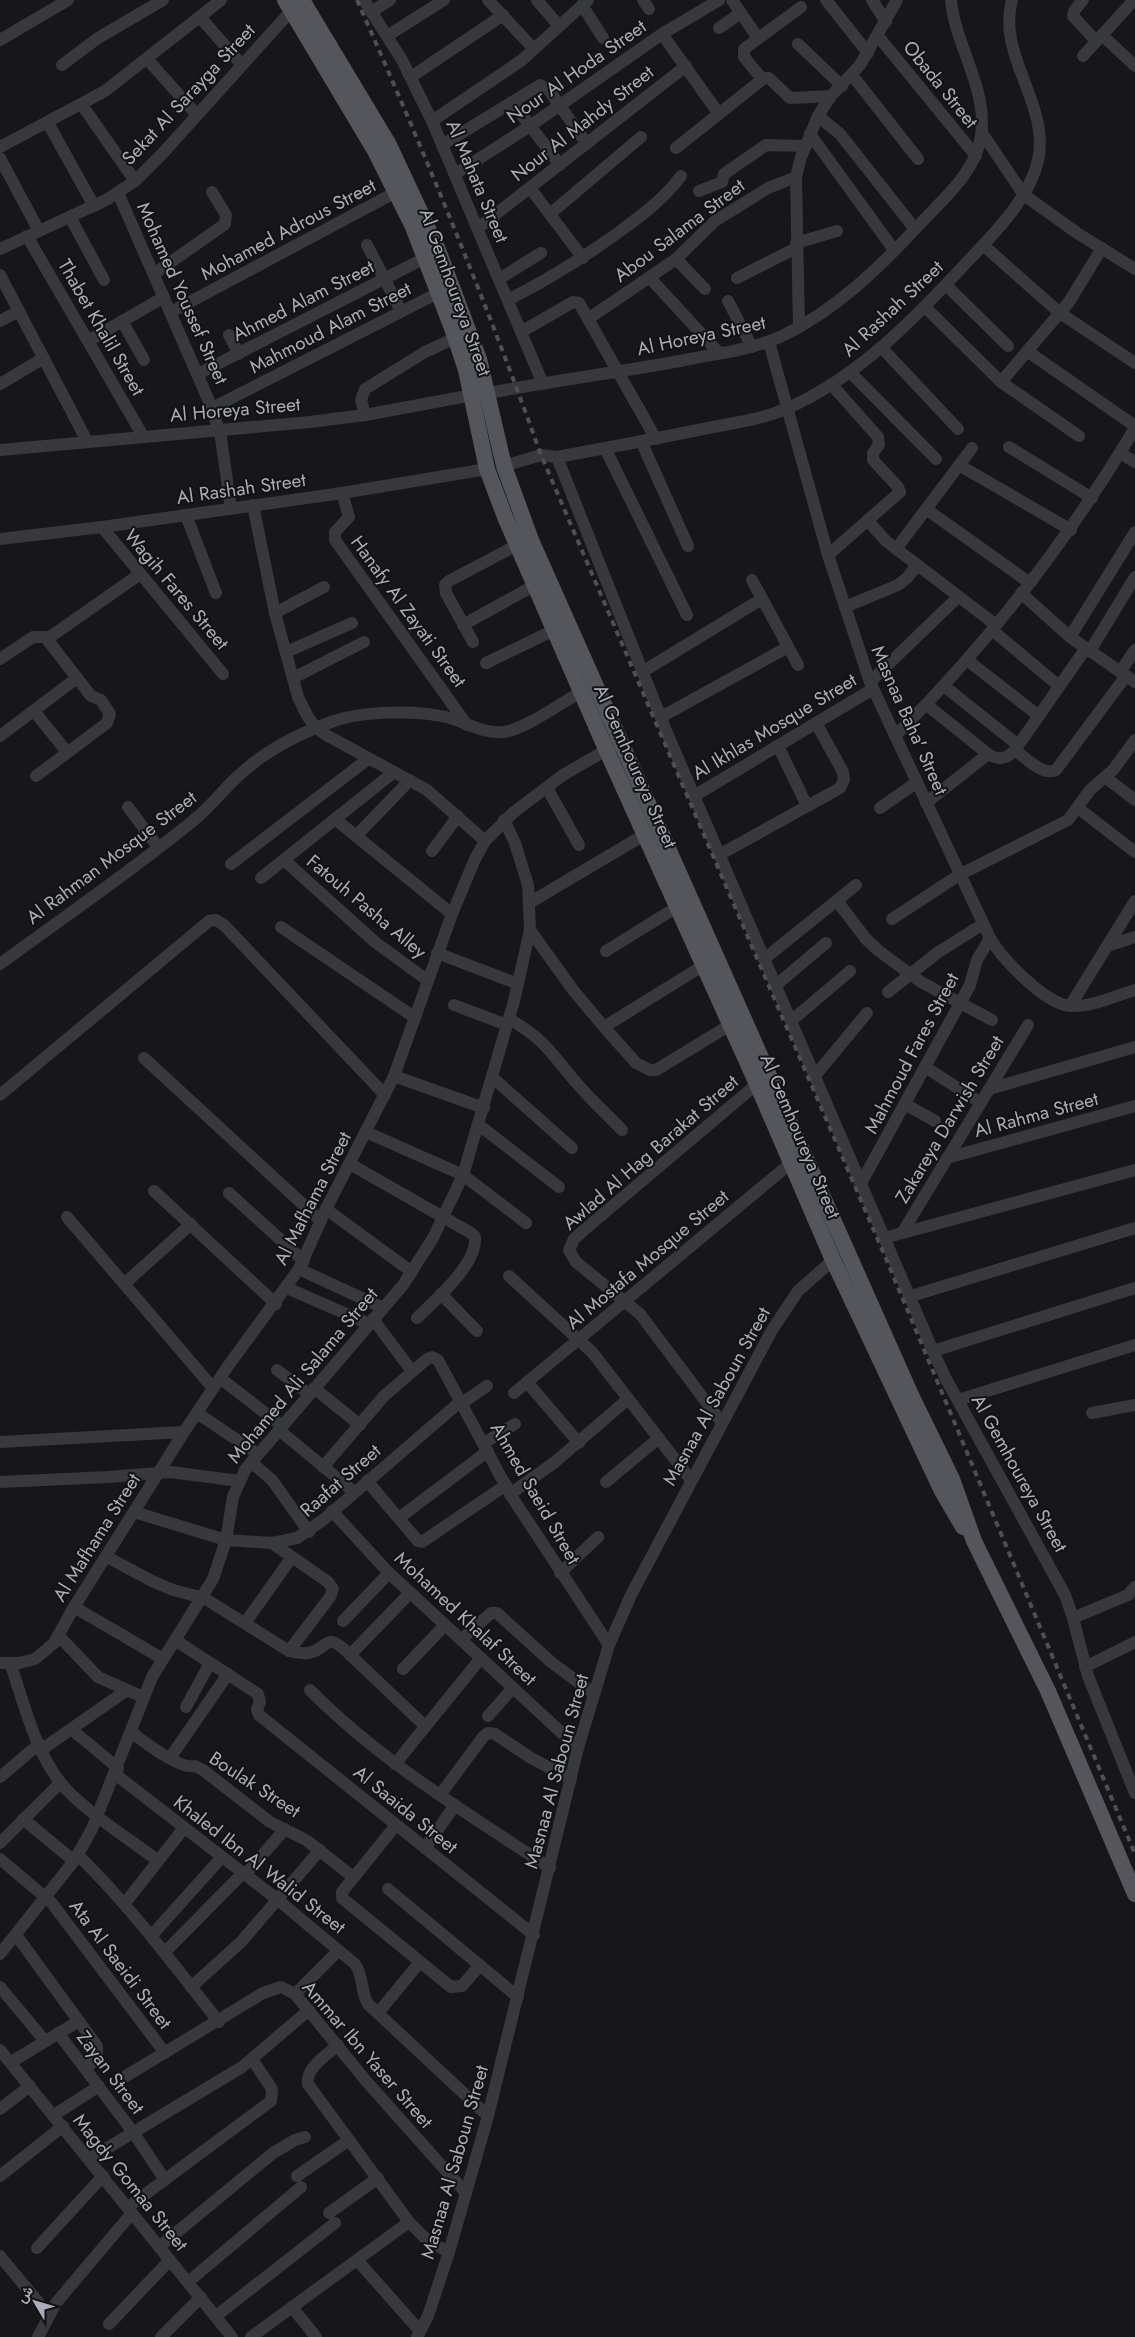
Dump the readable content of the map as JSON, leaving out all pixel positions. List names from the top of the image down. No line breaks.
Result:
{"streets":{"main road":["Al Gemhoureya Street"],"street":["Nour Al Hoda Street","Obada Street","Sekat Al Sarayga Street","Nour Al Mahdy Street","Al Mahata Street","Mohamed Adrous Street","Abou Salama Street","Mohamed Youssef Street","Ahmed Alam Street","Al Rashah Street","Thabet Khalil Street","Mahmoud Alam Street","Al Horeya Street","Wagih Fares Street","Hanafy Al Zayati Street","Masnaa Baha' Street","Al Ikhlas Mosque Street","Al Rahman Mosque Street","Fatouh Pasha Alley","Mahmoud Fares Street","Al Rahma Street","Zakareya Darwish Street","Awlad Al Hag Barakat Street","Al Mafhama Street","Al Mostafa Mosque Street","Mohamed Ali Salama Street","Masnaa Al Saboun Street","Raafat Street","Ahmed Saeid Street","Mohamed Khalaf Street","Boulak Street","Al Saaida Street","Khaled Ibn Al Walid Street","Ata Al Saeidi Street","Ammar Ibn Yaser Street","Zayan Street","Magdy Gomaa Street"]},"crossings":[["Nour Al Hoda Street","Al Mahata Street"],["Obada Street","Al Horeya Street"],["Sekat Al Sarayga Street","Al Gemhoureya Street"],["Sekat Al Sarayga Street","Mohamed Youssef Street"],["Sekat Al Sarayga Street","Thabet Khalil Street"],["Nour Al Mahdy Street","Al Mahata Street"],["Al Mahata Street","Al Horeya Street"],["Mohamed Adrous Street","Al Gemhoureya Street"],["Mohamed Adrous Street","Mohamed Youssef Street"],["Al Gemhoureya Street","Ahmed Alam Street"],["Al Gemhoureya Street","Al Rashah Street"],["Al Gemhoureya Street","Mahmoud Alam Street"],["Al Gemhoureya Street","Al Horeya Street"],["Al Gemhoureya Street","Al Ikhlas Mosque Street"],["Al Gemhoureya Street","Al Rahman Mosque Street"],["Al Gemhoureya Street","Mahmoud Fares Street"],["Al Gemhoureya Street","Awlad Al Hag Barakat Street"],["Al Gemhoureya Street","Al Mafhama Street"],["Al Gemhoureya Street","Al Mostafa Mosque Street"],["Al Gemhoureya Street","Masnaa Al Saboun Street"],["Mohamed Youssef Street","Ahmed Alam Street"],["Mohamed Youssef Street","Al Rashah Street"],["Mohamed Youssef Street","Mahmoud Alam Street"],["Mohamed Youssef Street","Al Horeya Street"],["Al Rashah Street","Wagih Fares Street"],["Al Rashah Street","Hanafy Al Zayati Street"],["Al Rashah Street","Masnaa Baha' Street"],["Thabet Khalil Street","Al Horeya Street"],["Al Horeya Street","Masnaa Baha' Street"],["Hanafy Al Zayati Street","Al Rahman Mosque Street"],["Masnaa Baha' Street","Al Ikhlas Mosque Street"],["Masnaa Baha' Street","Mahmoud Fares Street"],["Fatouh Pasha Alley","Al Mafhama Street"],["Al Rahma Street","Zakareya Darwish Street"],["Awlad Al Hag Barakat Street","Al Mostafa Mosque Street"],["Al Mafhama Street","Mohamed Ali Salama Street"],["Al Mafhama Street","Raafat Street"],["Mohamed Ali Salama Street","Raafat Street"],["Mohamed Ali Salama Street","Boulak Street"],["Mohamed Ali Salama Street","Khaled Ibn Al Walid Street"],["Mohamed Ali Salama Street","Ata Al Saeidi Street"],["Masnaa Al Saboun Street","Ahmed Saeid Street"],["Masnaa Al Saboun Street","Mohamed Khalaf Street"],["Masnaa Al Saboun Street","Al Saaida Street"],["Masnaa Al Saboun Street","Ammar Ibn Yaser Street"],["Raafat Street","Ahmed Saeid Street"],["Raafat Street","Mohamed Khalaf Street"]],"north":"top left"}
